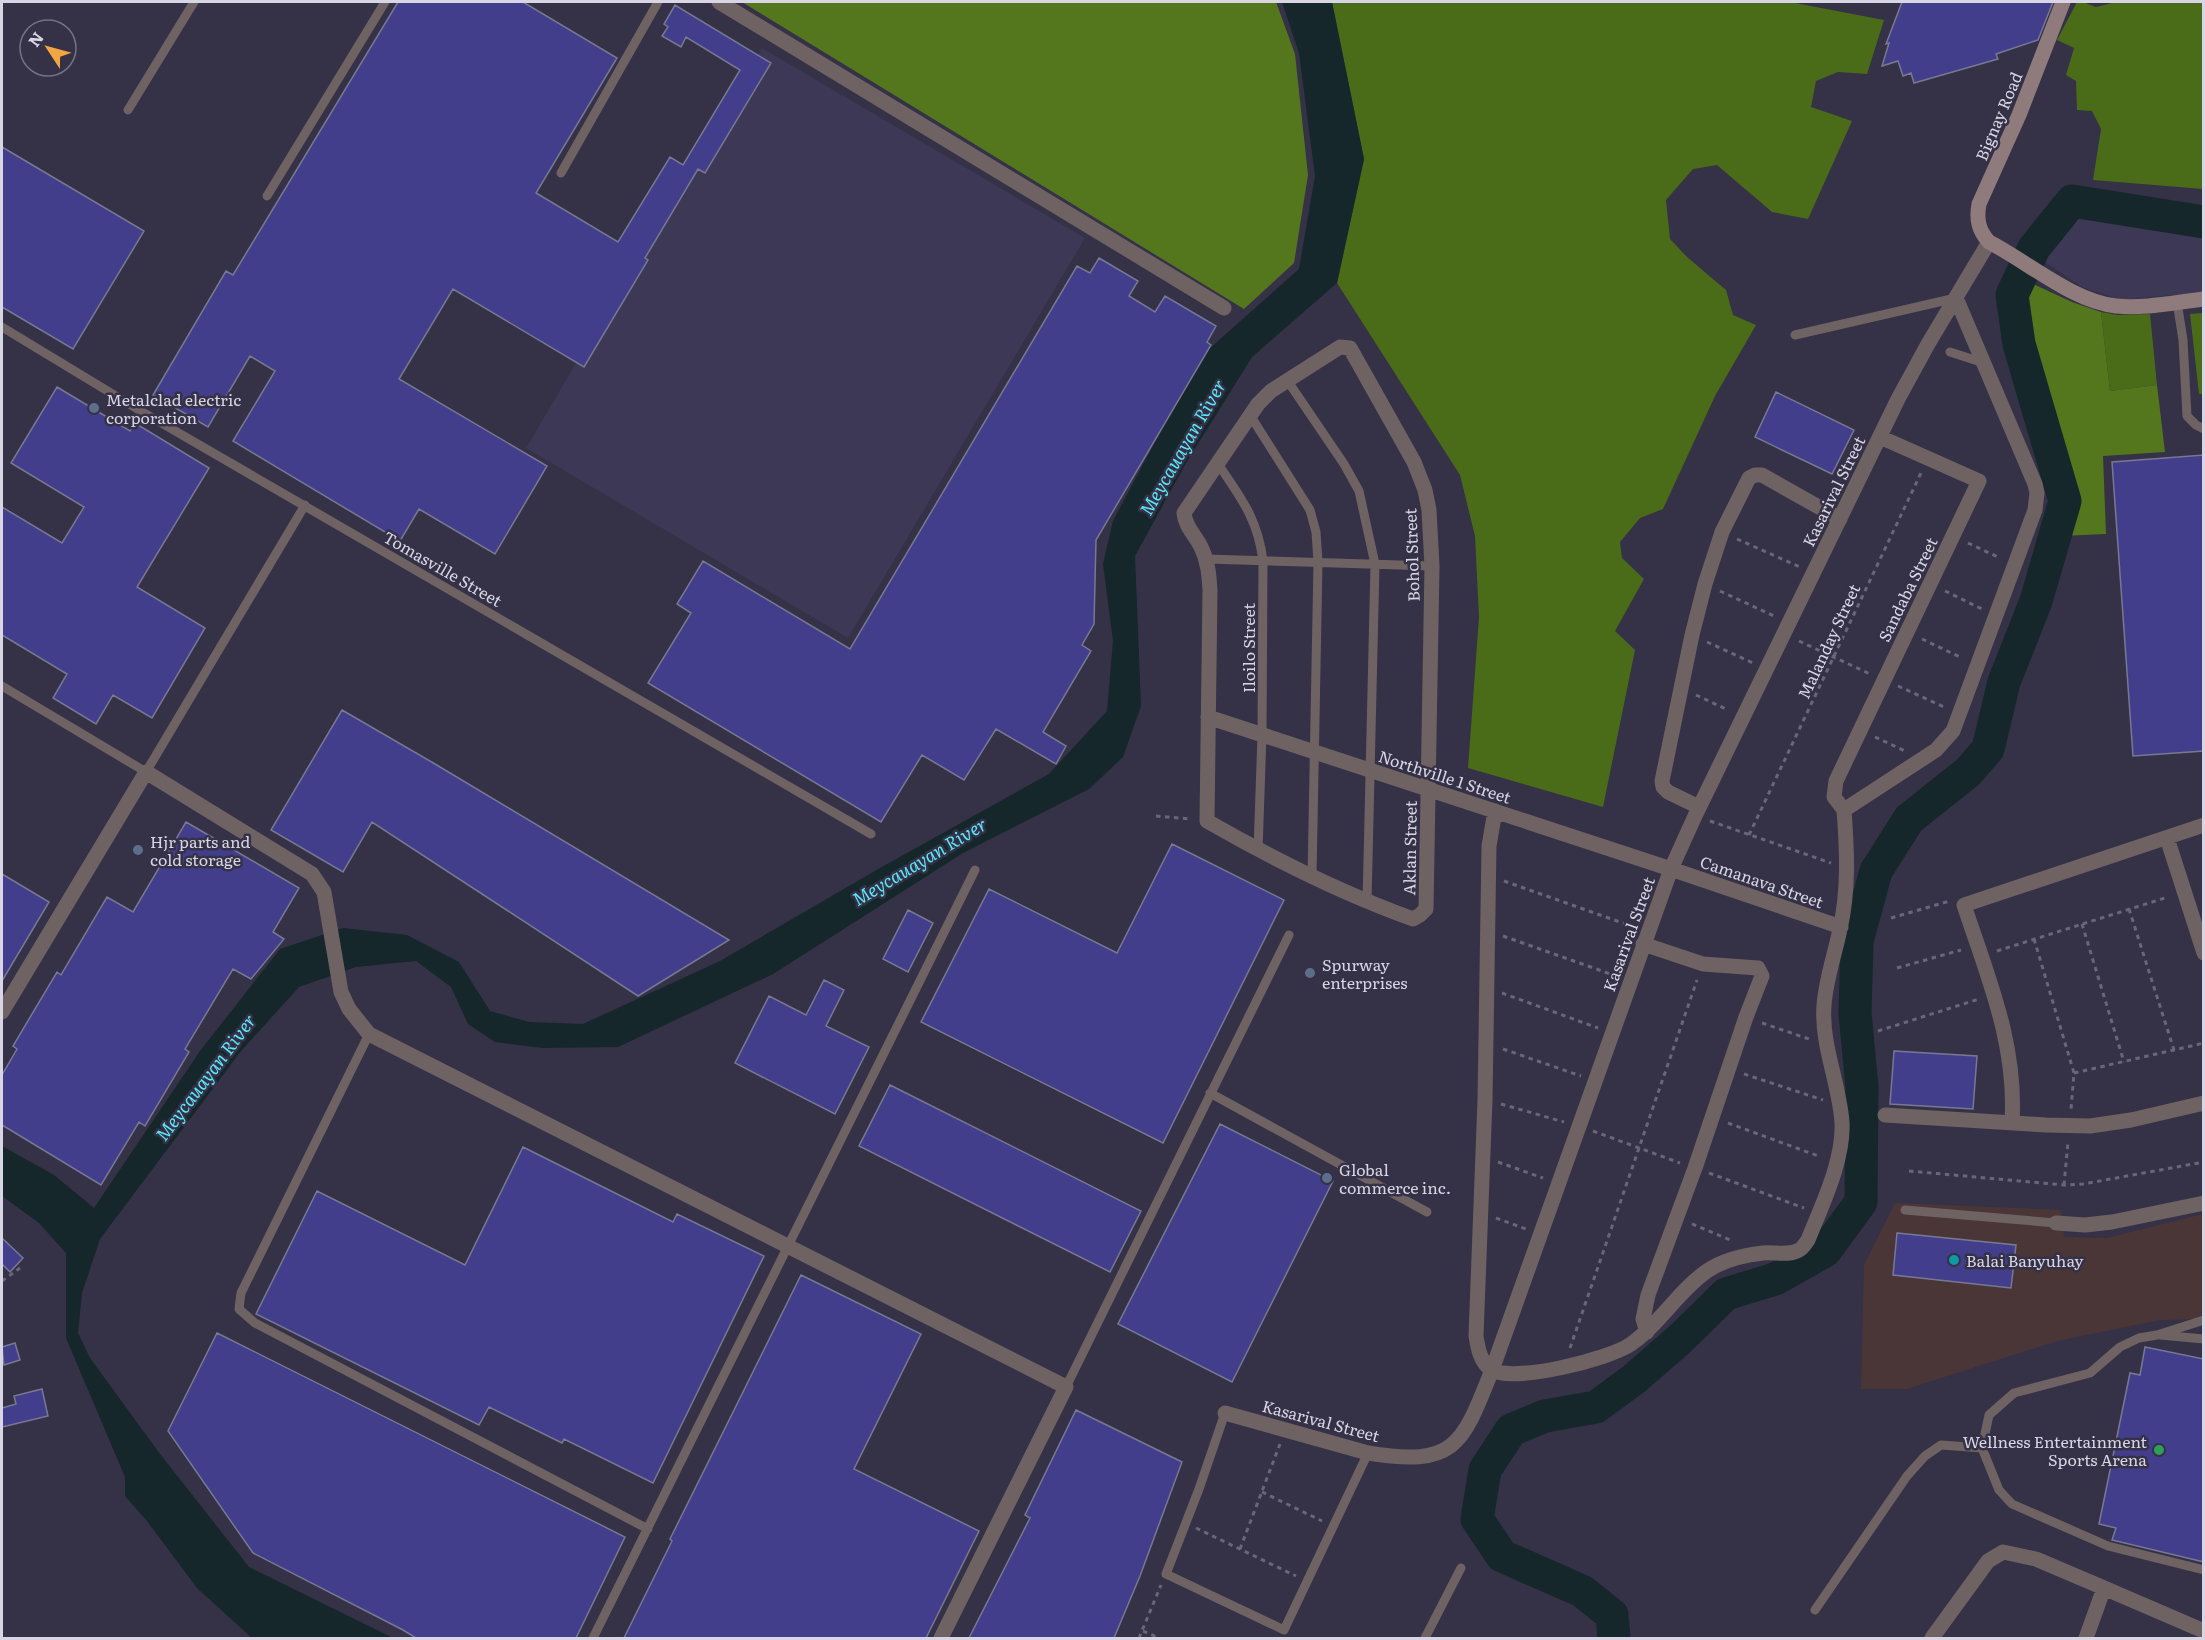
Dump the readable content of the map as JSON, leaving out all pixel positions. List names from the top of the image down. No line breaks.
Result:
{"streets":{"main road":["Bignay Road"],"street":["Kasarival Street","Bohol Street","Sandaba Street","Northville 1 Street","Aklan Street","Camanava Street"],"lane":["Tomasville Street","Iloilo Street"],"path":["Malanday Street"]},"crossings":[["Bignay Road","Kasarival Street"],["Kasarival Street","Sandaba Street"],["Kasarival Street","Northville 1 Street"],["Kasarival Street","Camanava Street"],["Bohol Street","Northville 1 Street"],["Bohol Street","Aklan Street"],["Sandaba Street","Malanday Street"],["Sandaba Street","Camanava Street"],["Iloilo Street","Northville 1 Street"],["Northville 1 Street","Aklan Street"],["Northville 1 Street","Camanava Street"]],"water":["Meycauayan River"],"places":["Metalclad electric corporation","Hjr parts and cold storage","Spurway enterprises","Global commerce inc.","Balai Banyuhay","Wellness Entertainment Sports Arena"],"north":"top left"}
